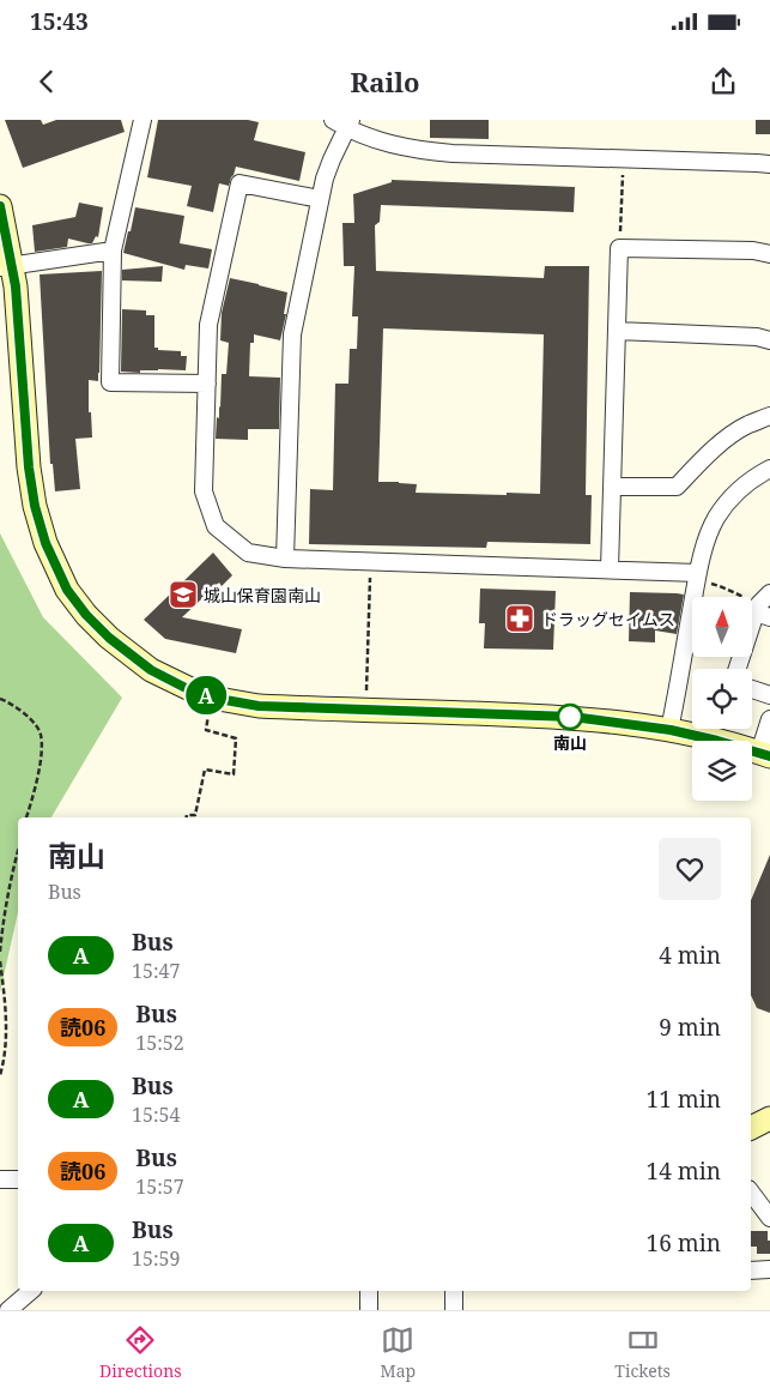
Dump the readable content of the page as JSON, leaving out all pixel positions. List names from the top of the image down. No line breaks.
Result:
{"places":{"school or university":["城山保育園南山"],"pharmacy":["ドラッグセイムス"],"other":["南山"]},"lines":["bus line A"],"north":"top","page":{"status":"15:43","header":"Railo","on_map":"A","heading":["南山","Bus"],"list":[{"mark":"A","name":"Bus","note":"15:47","value":"4 min"},{"mark":"読06","name":"Bus","note":"15:52","value":"9 min"},{"mark":"A","name":"Bus","note":"15:54","value":"11 min"},{"mark":"読06","name":"Bus","note":"15:57","value":"14 min"},{"mark":"A","name":"Bus","note":"15:59","value":"16 min"}],"tabs":["Directions","Map","Tickets"]}}
